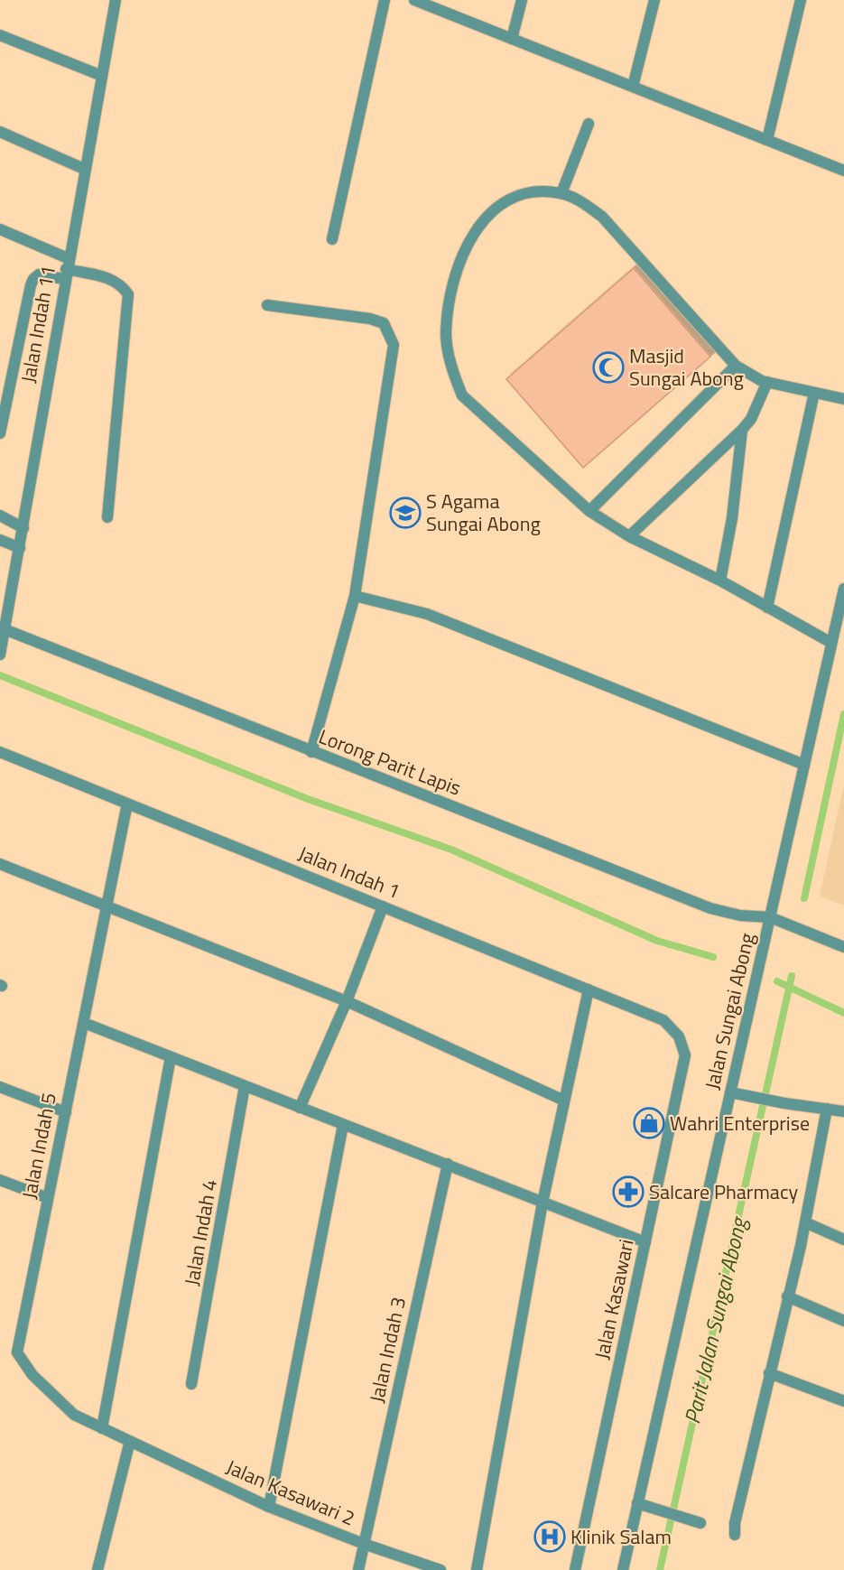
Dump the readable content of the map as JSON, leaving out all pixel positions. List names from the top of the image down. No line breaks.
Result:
{"streets":{"street":["Jalan Indah 11","Lorong Parit Lapis","Jalan Indah 1","Jalan Sungai Abong","Jalan Indah 5","Jalan Indah 4","Jalan Kasawari","Jalan Indah 3","Jalan Kasawari 2"]},"crossings":[["Jalan Indah 11","Lorong Parit Lapis"],["Lorong Parit Lapis","Jalan Sungai Abong"],["Jalan Indah 1","Jalan Indah 5"],["Jalan Indah 1","Jalan Kasawari"],["Jalan Indah 5","Jalan Kasawari 2"],["Jalan Indah 3","Jalan Kasawari 2"]],"water":["Parit Jalan Sungai Abong"],"places":{"mosque":["Masjid Sungai Abong"],"school or university":["S Agama Sungai Abong"],"shop":["Wahri Enterprise"],"pharmacy":["Salcare Pharmacy"],"hospital":["Klinik Salam"]}}
